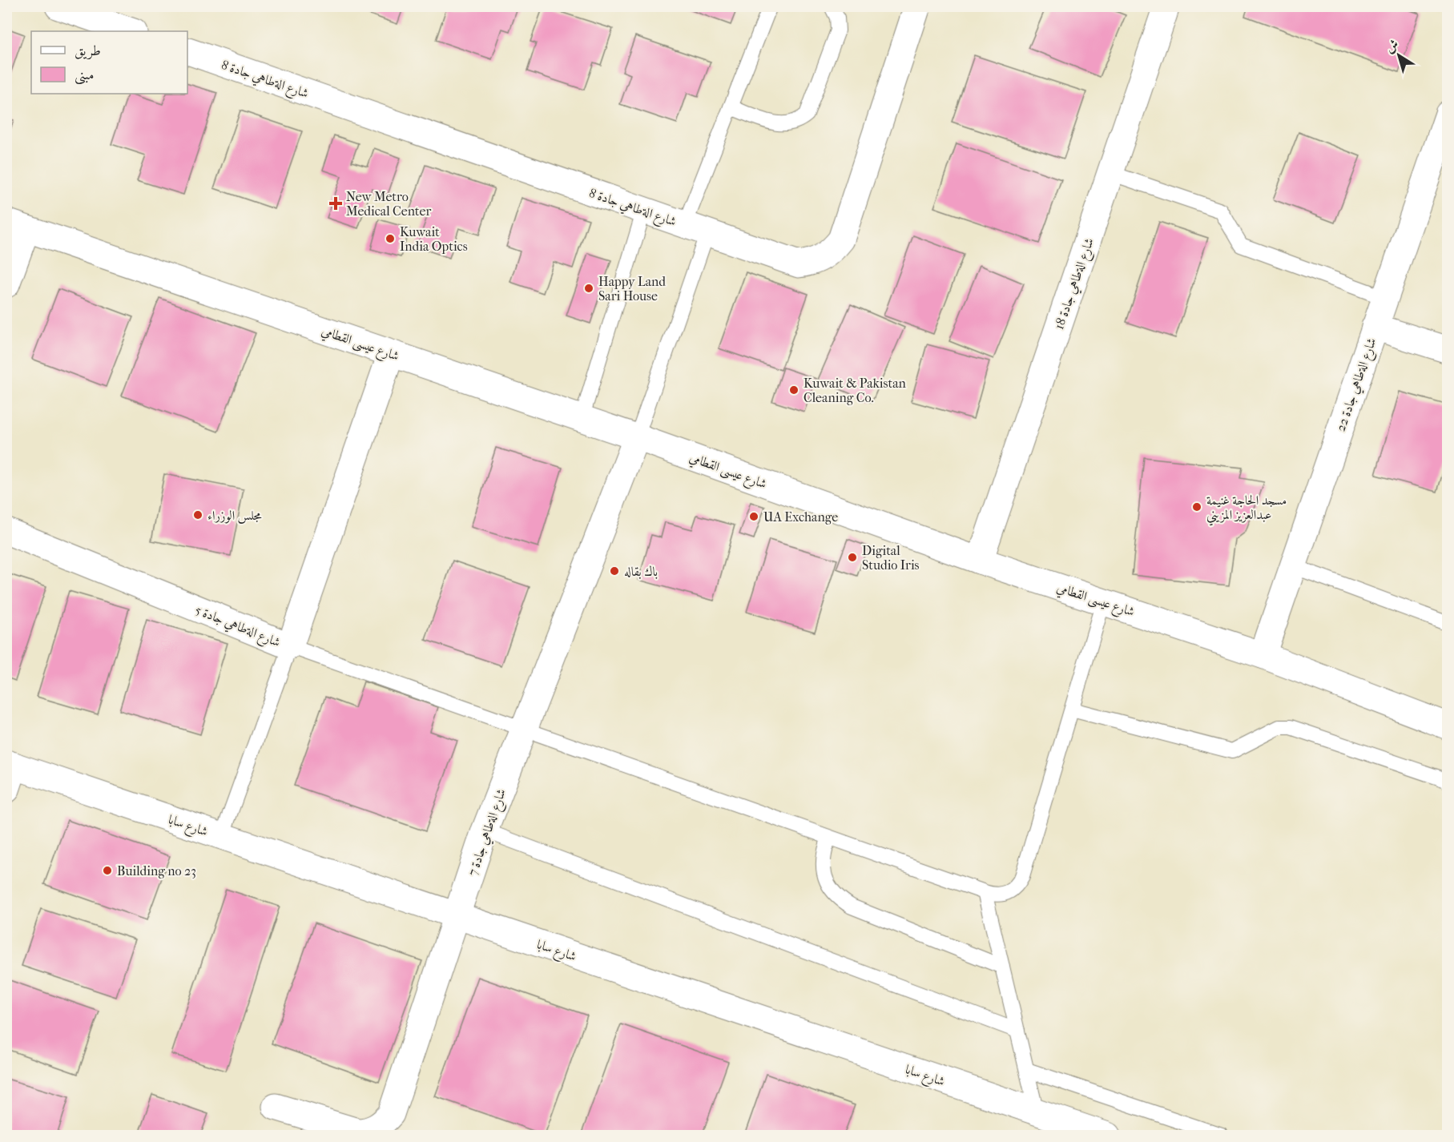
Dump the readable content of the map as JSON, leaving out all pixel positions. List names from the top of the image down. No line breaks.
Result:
{"streets":{"street":["شارع الةطاهي جادة 8","شارع الةطاهي جادة 18","شارع عيسى القطامي","شارع الةطاهي جادة 22","شارع الةطاهي جادة 5","شارع سابا","شارع الةطاهي جادة 7"]},"crossings":[["شارع الةطاهي جادة 18","شارع عيسى القطامي"],["شارع عيسى القطامي","شارع الةطاهي جادة 22"],["شارع عيسى القطامي","شارع الةطاهي جادة 5"],["شارع عيسى القطامي","شارع الةطاهي جادة 7"],["شارع سابا","شارع الةطاهي جادة 7"]],"places":{"health":["New Metro Medical Center"],"other":["Kuwait India Optics","Happy Land Sari House","Kuwait & Pakistan Cleaning Co.","مسجد الحاجة غنيمة عبدالعزيز المزيني","مجلس الوزراء","UA Exchange","Digital Studio Iris","باك بقاله","Building no 23"]},"legend":["طريق","مبنى"],"north":"top left"}
